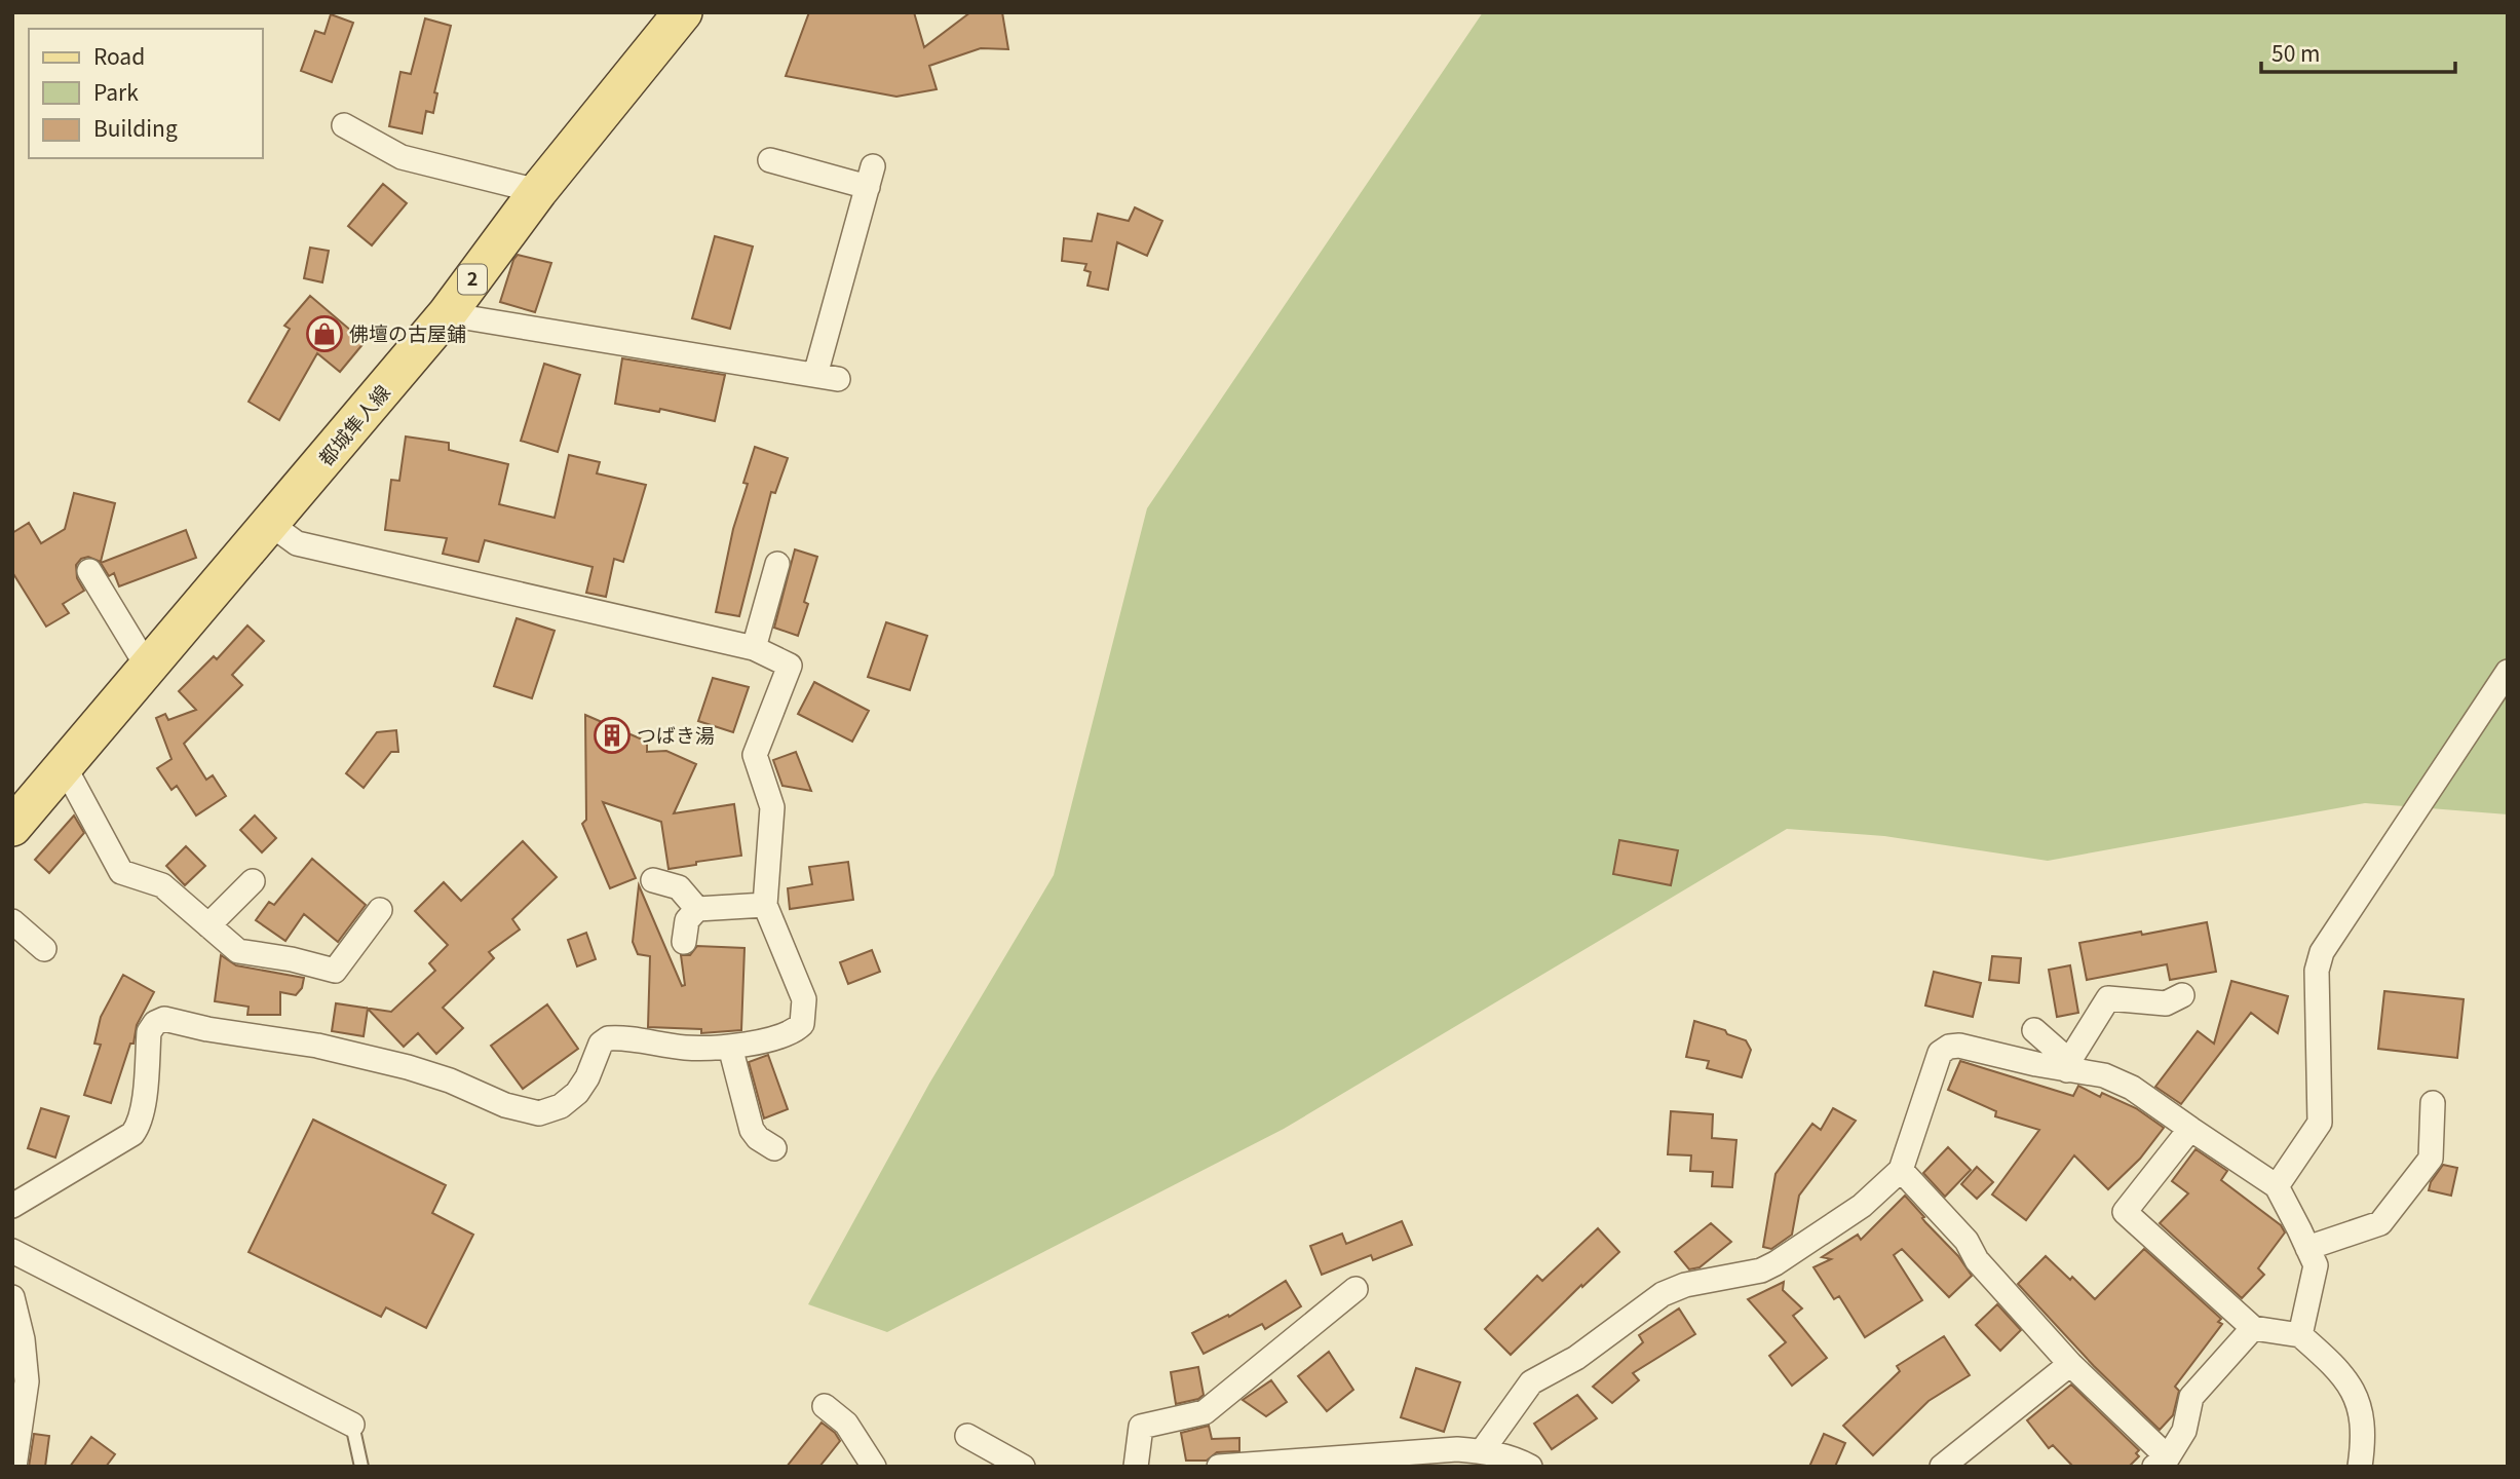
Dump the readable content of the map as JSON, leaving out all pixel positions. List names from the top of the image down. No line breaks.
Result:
{"streets":{"main road":["2","都城隼人線"]},"places":{"shop":["佛壇の古屋鋪"],"building":["つばき湯"]},"legend":["Road","Park","Building"],"scale_bar":"50 m"}
